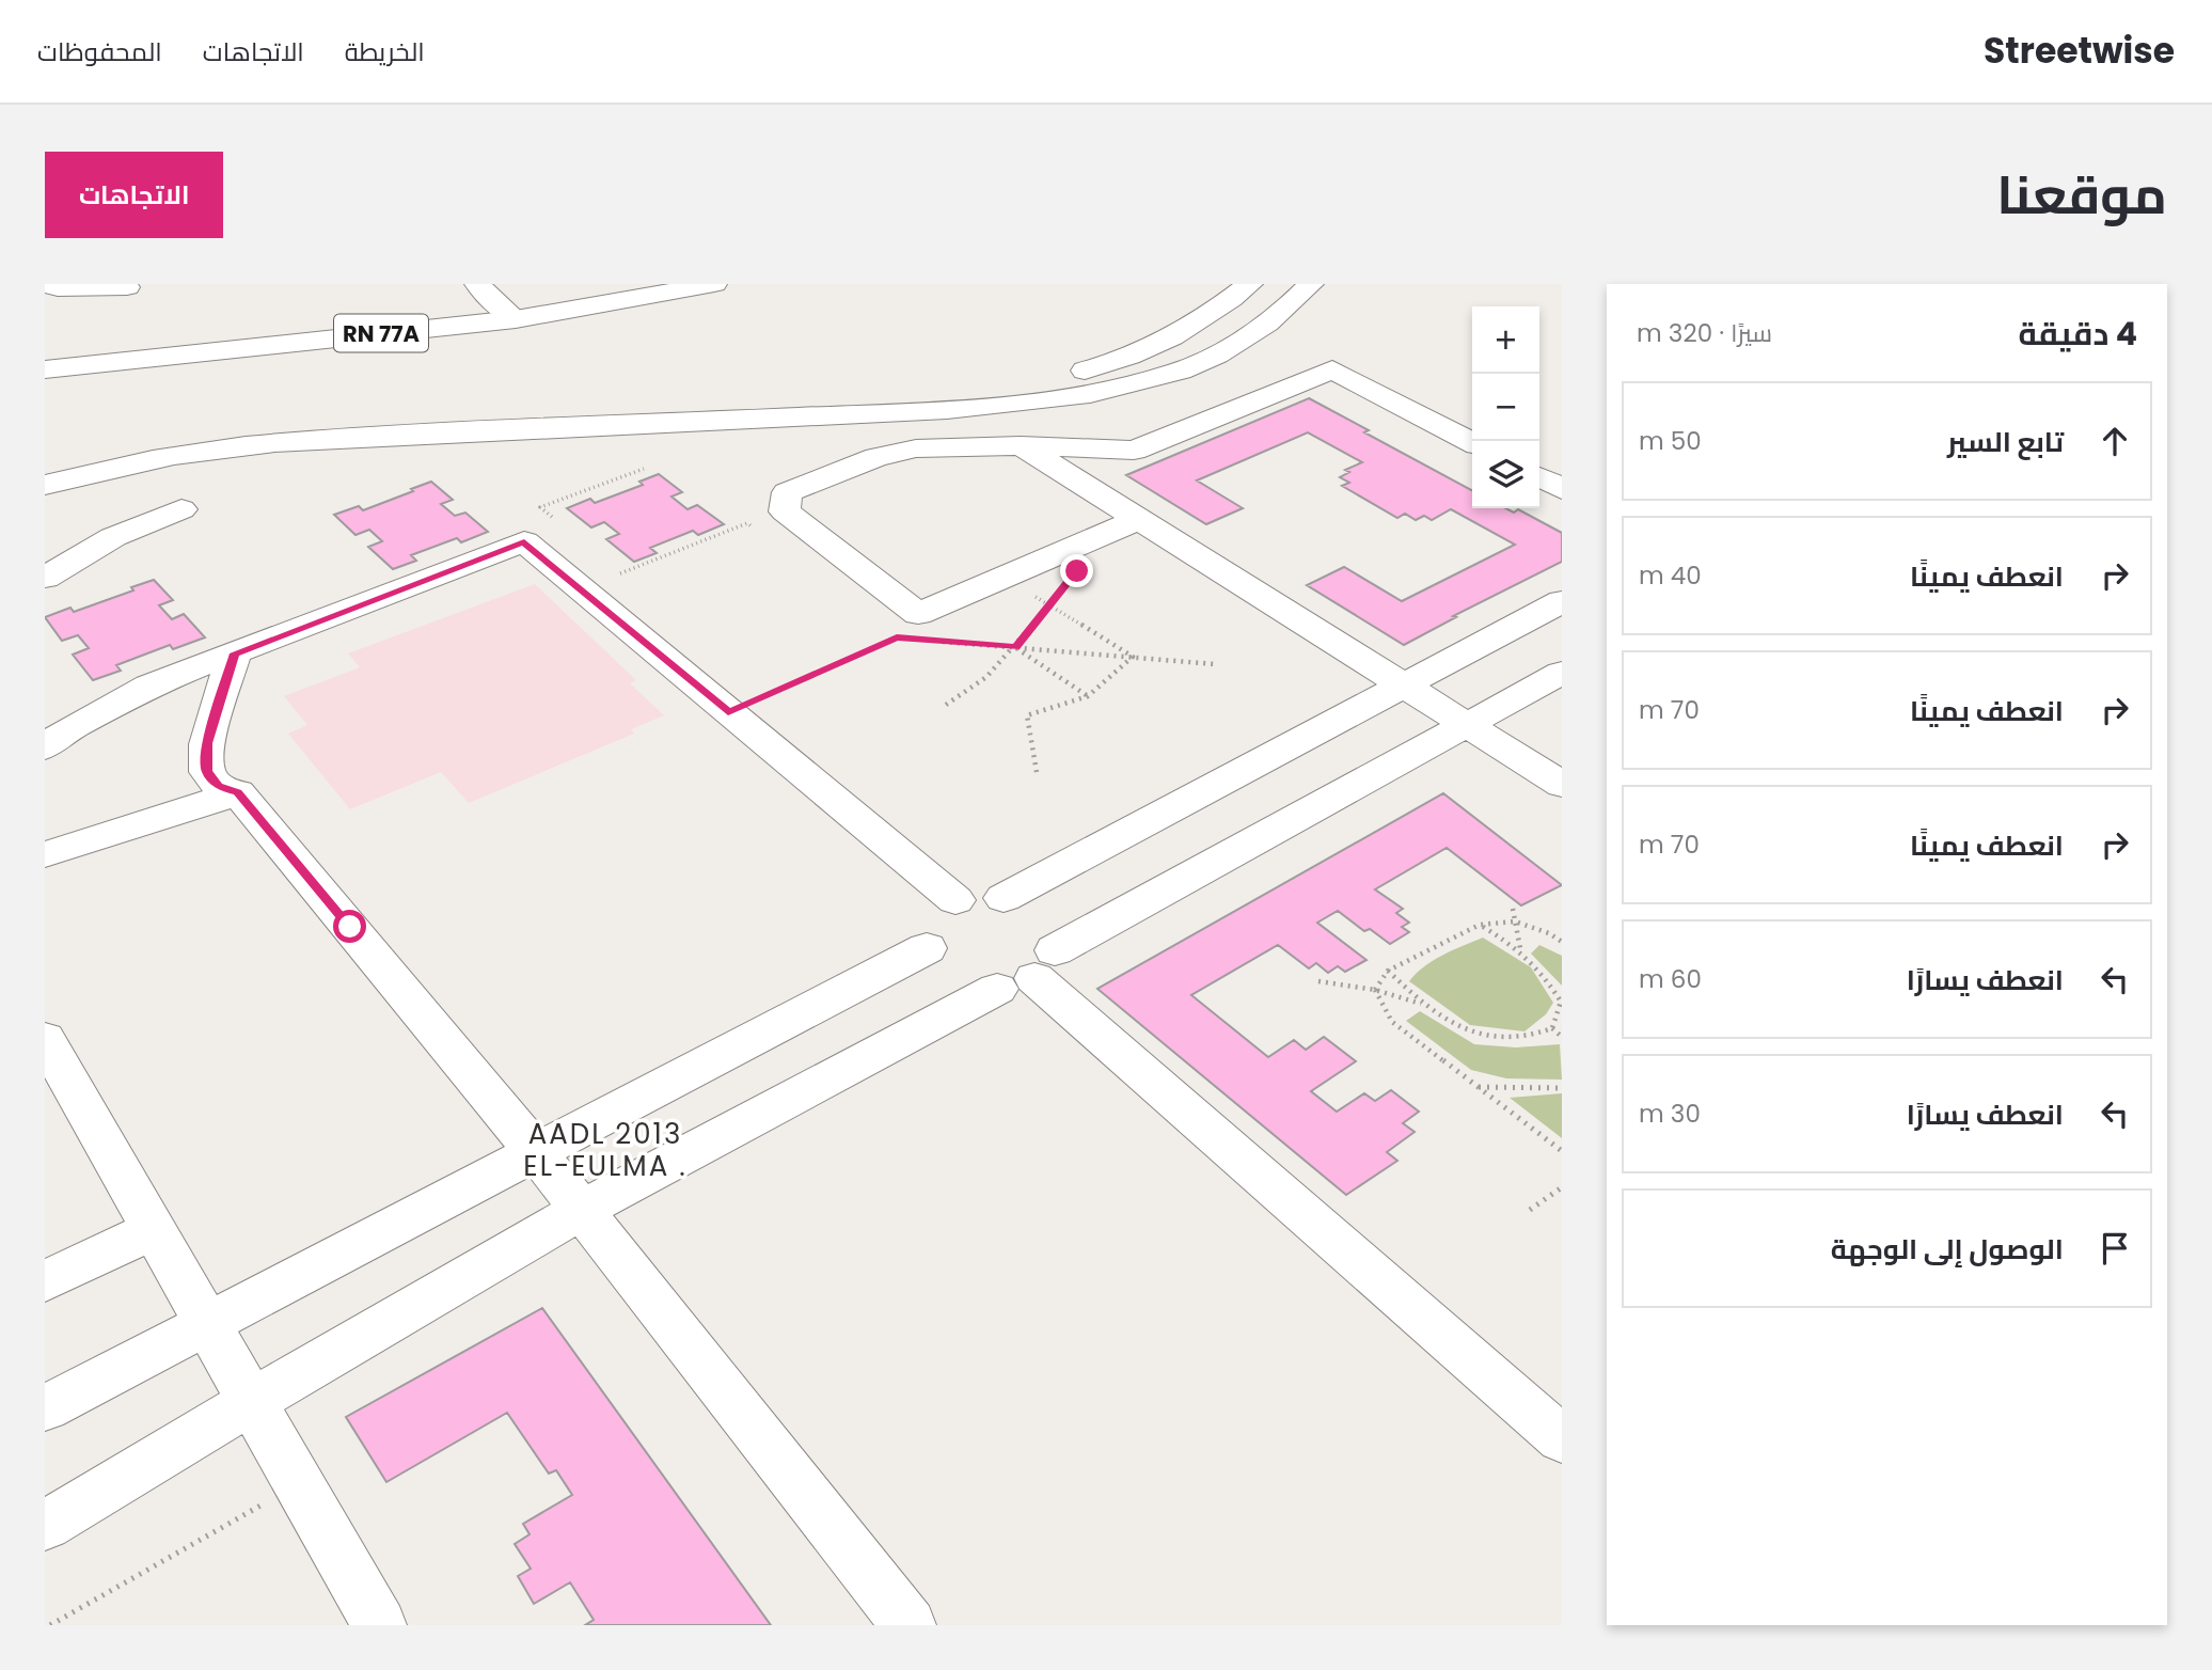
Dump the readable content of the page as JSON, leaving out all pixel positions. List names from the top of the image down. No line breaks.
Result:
{"streets":{"main road":["RN 77A"]},"districts":["AADL 2013 EL-EULMA ."],"page":{"header":"Streetwise","nav":["الخريطة","الاتجاهات","المحفوظات"],"title":"موقعنا","buttons":"الاتجاهات","heading":["4 دقيقة","سيرًا · 320 m"],"map_buttons":["+","−"],"list":[["تابع السير","50 m"],["انعطف يمينًا","40 m"],["انعطف يمينًا","70 m"],["انعطف يمينًا","70 m"],["انعطف يسارًا","60 m"],["انعطف يسارًا","30 m"],"الوصول إلى الوجهة"]}}
